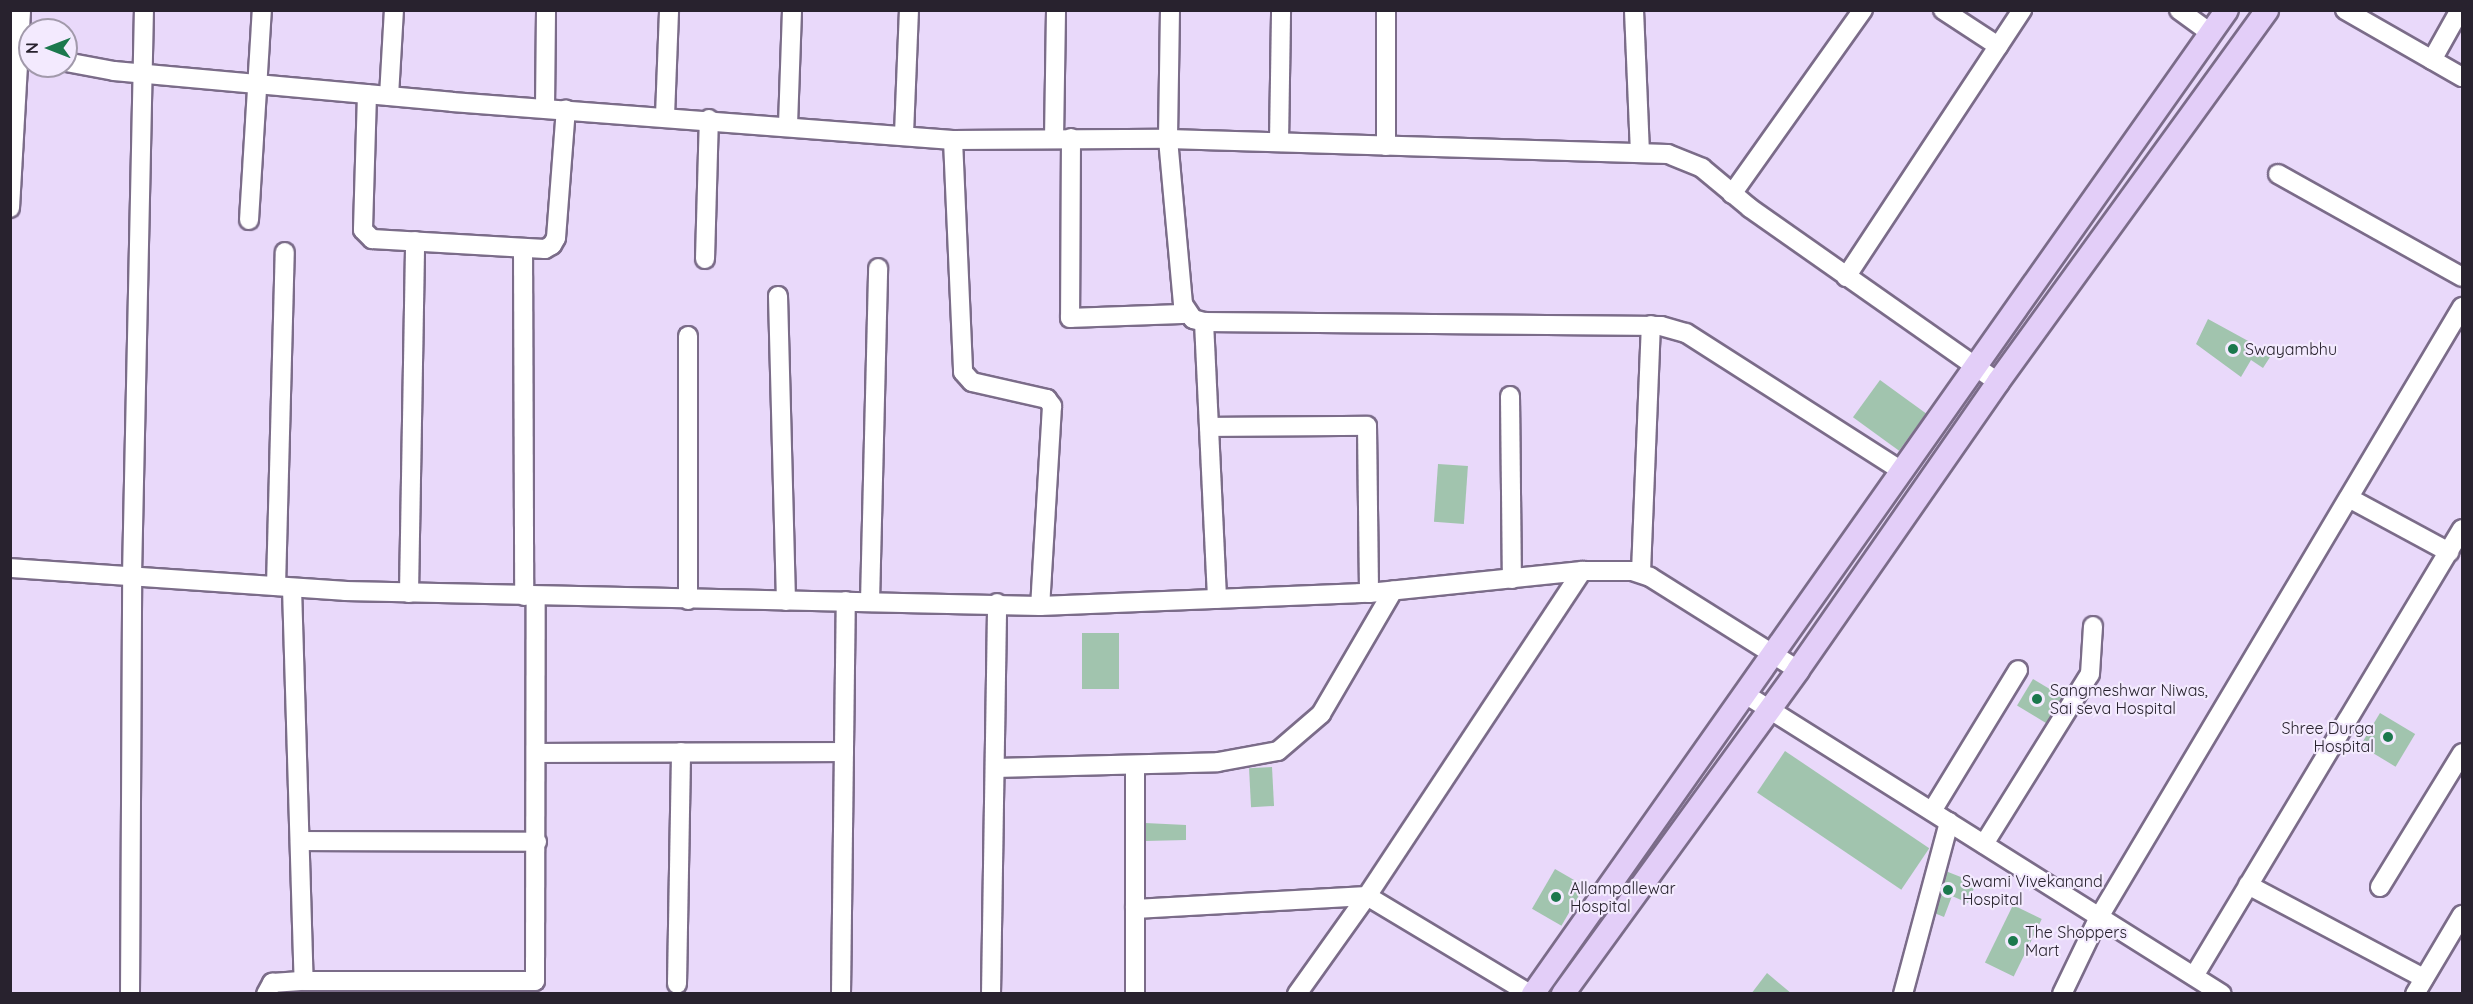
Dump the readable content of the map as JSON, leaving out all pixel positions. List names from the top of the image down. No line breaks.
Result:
{"places":["Swayambhu","Sangmeshwar Niwas, Sai seva Hospital","Shree Durga Hospital","Swami Vivekanand Hospital","Allampallewar Hospital","The Shoppers Mart"],"north":"left"}
